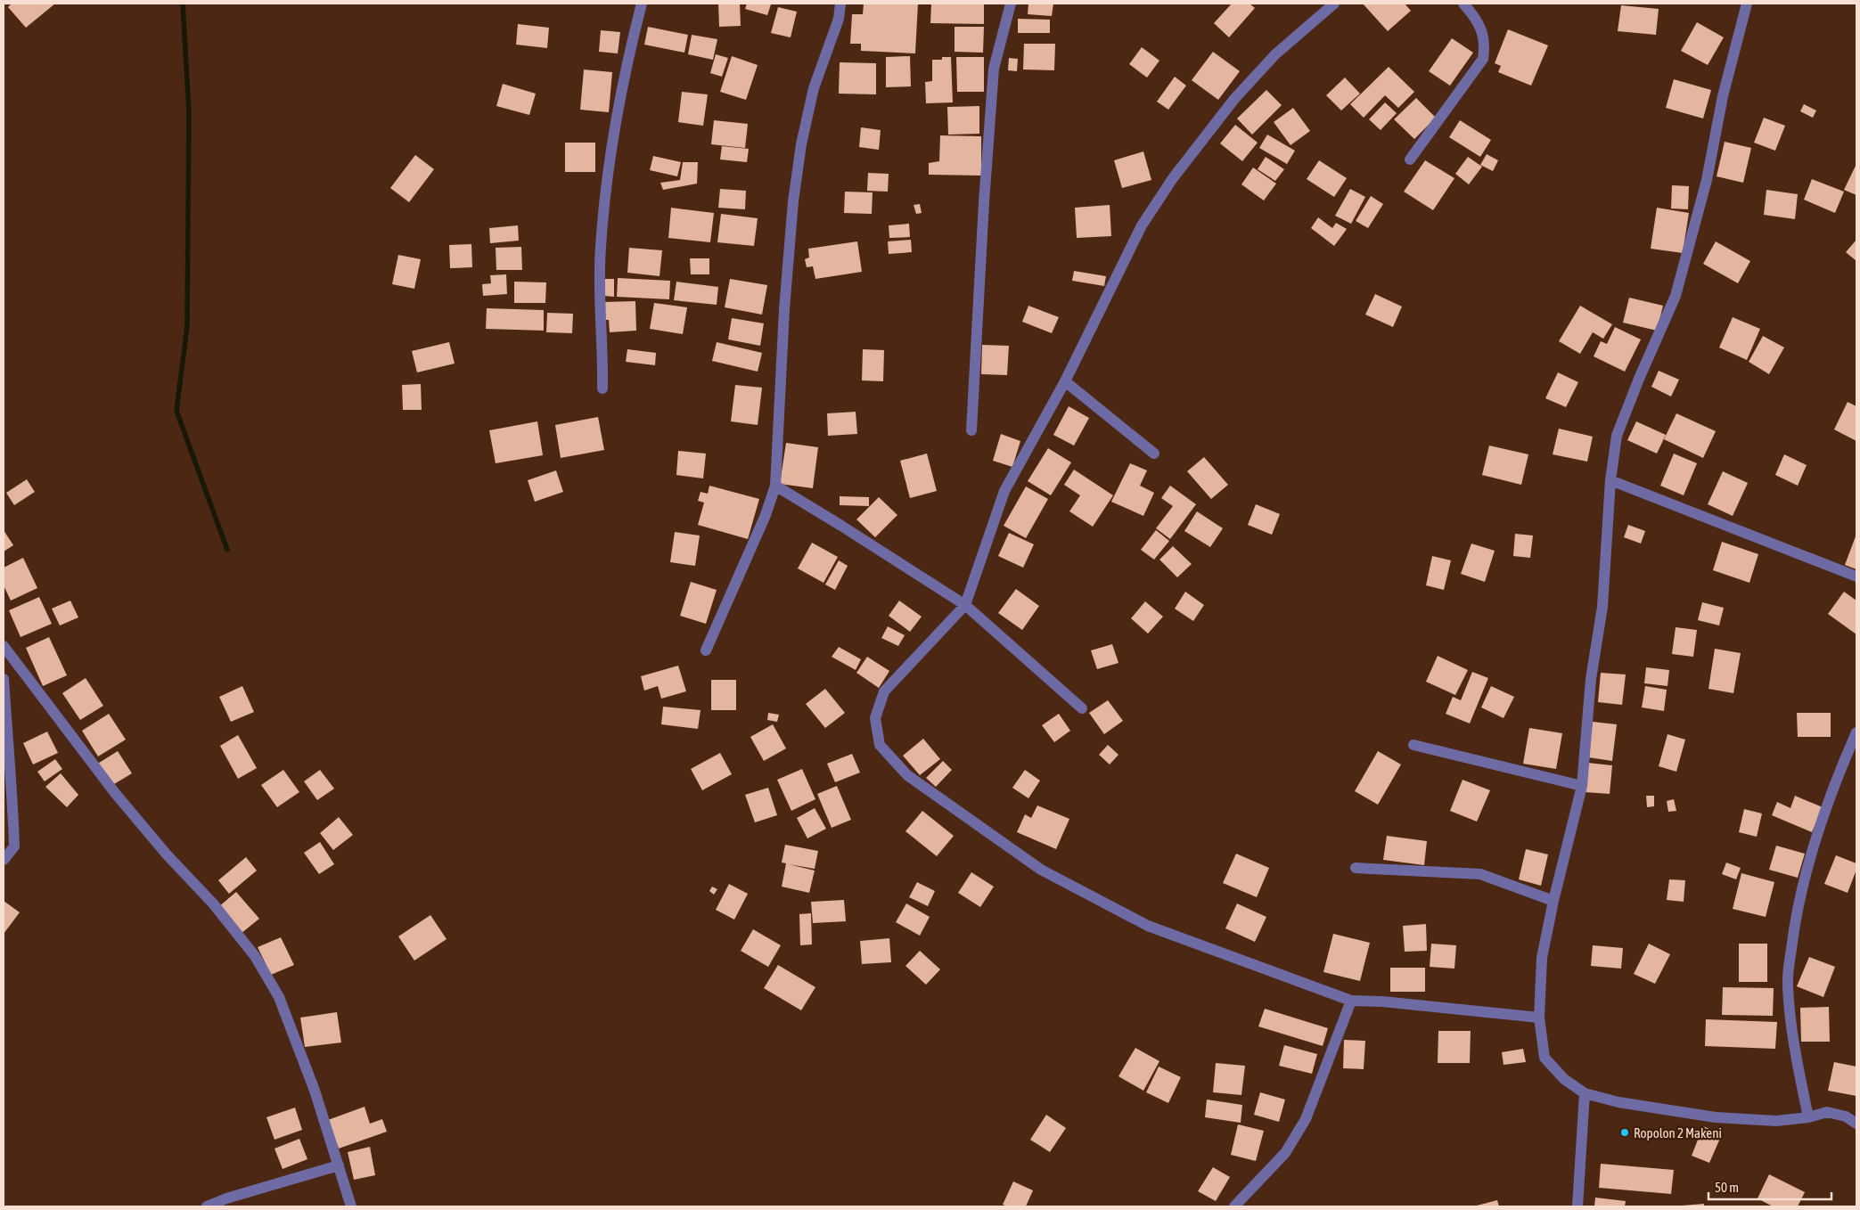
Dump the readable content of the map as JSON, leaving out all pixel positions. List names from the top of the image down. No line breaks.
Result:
{"places":["Ropolon 2 Makeni"],"scale_bar":"50 m"}
